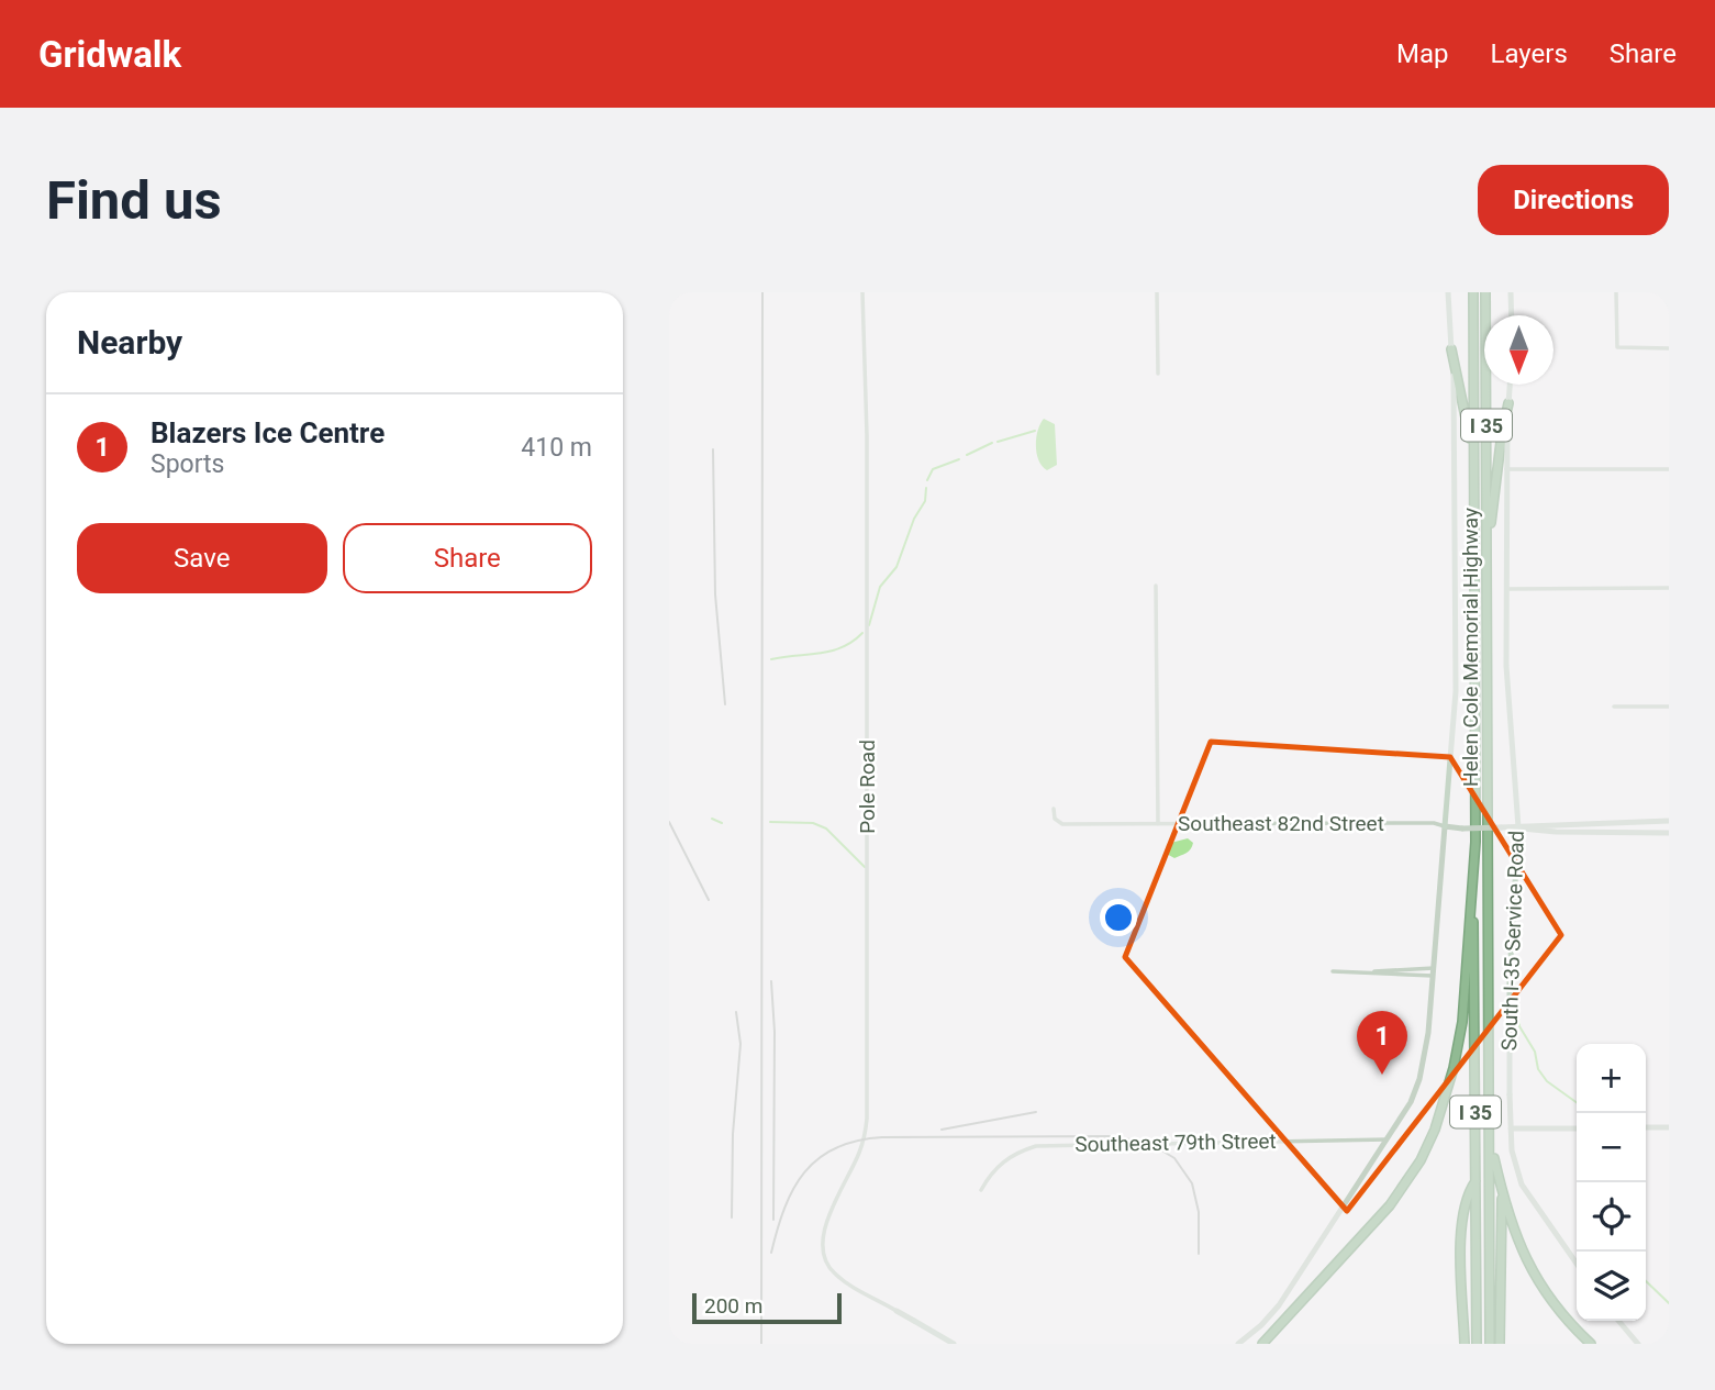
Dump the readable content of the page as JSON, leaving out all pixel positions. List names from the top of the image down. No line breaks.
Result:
{"streets":{"highway":["I 35","Helen Cole Memorial Highway"],"main road":["South I-35 Service Road"],"street":["Pole Road","Southeast 82nd Street","Southeast 79th Street"]},"crossings":[["I 35","Helen Cole Memorial Highway"],["Southeast 82nd Street","South I-35 Service Road"]],"scale_bar":"200 m","north":"bottom","page":{"header":"Gridwalk","nav":["Map","Layers","Share"],"buttons":["Directions",["Save","Share"]],"title":"Find us","heading":"Nearby","list":[{"mark":"1","name":"Blazers Ice Centre","note":"Sports","value":"410 m"}],"pins":"1","map_buttons":["+","−"],"scale":"200 m"}}
